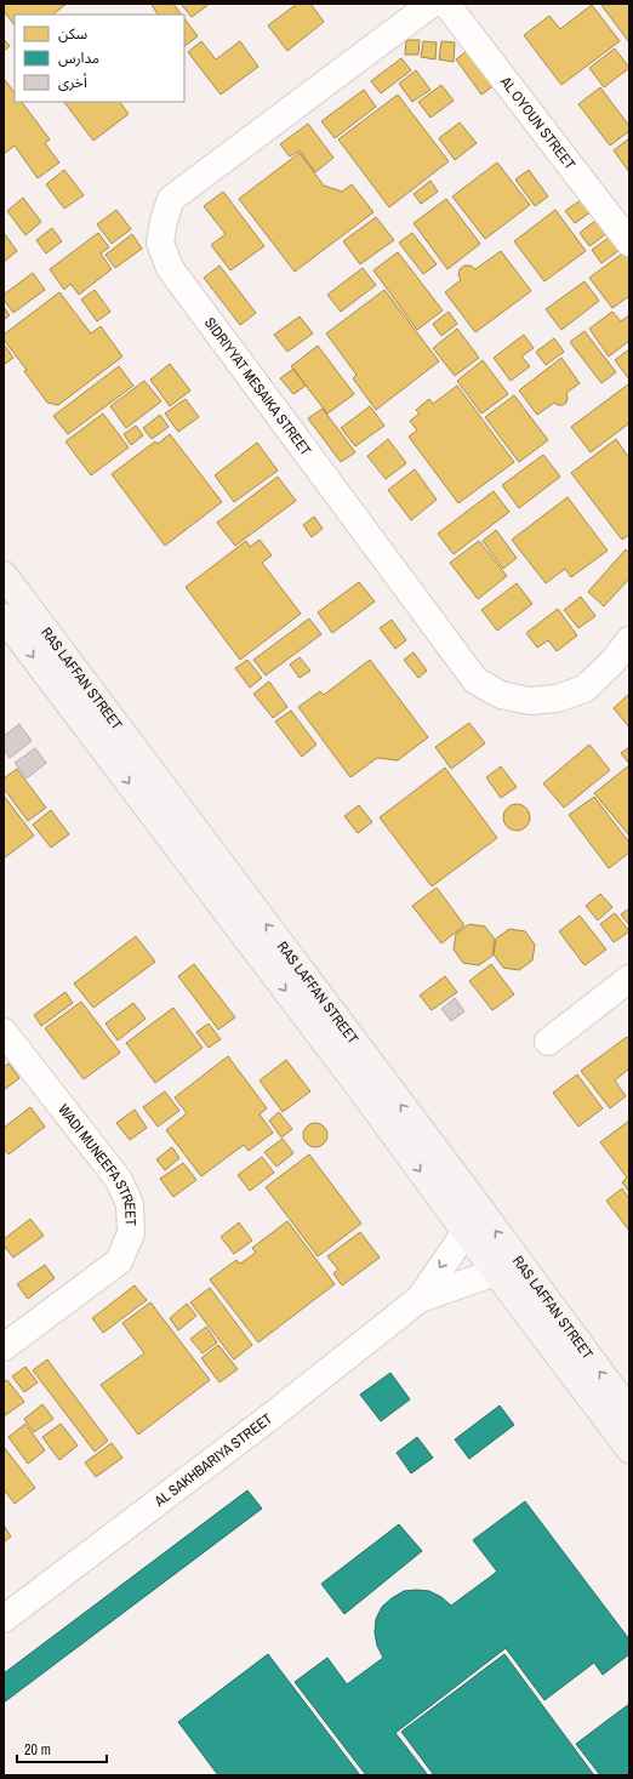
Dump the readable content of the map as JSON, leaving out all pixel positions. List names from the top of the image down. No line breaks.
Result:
{"streets":{"street":["AL OYOUN STREET","SIDRIYYAT MESAIKA STREET","RAS LAFFAN STREET","WADI MUNEEFA STREET","AL SAKHBARIYA STREET"]},"crossings":[["RAS LAFFAN STREET","AL SAKHBARIYA STREET"]],"legend":["سكن","مدارس","أخرى"],"scale_bar":"20 m"}
